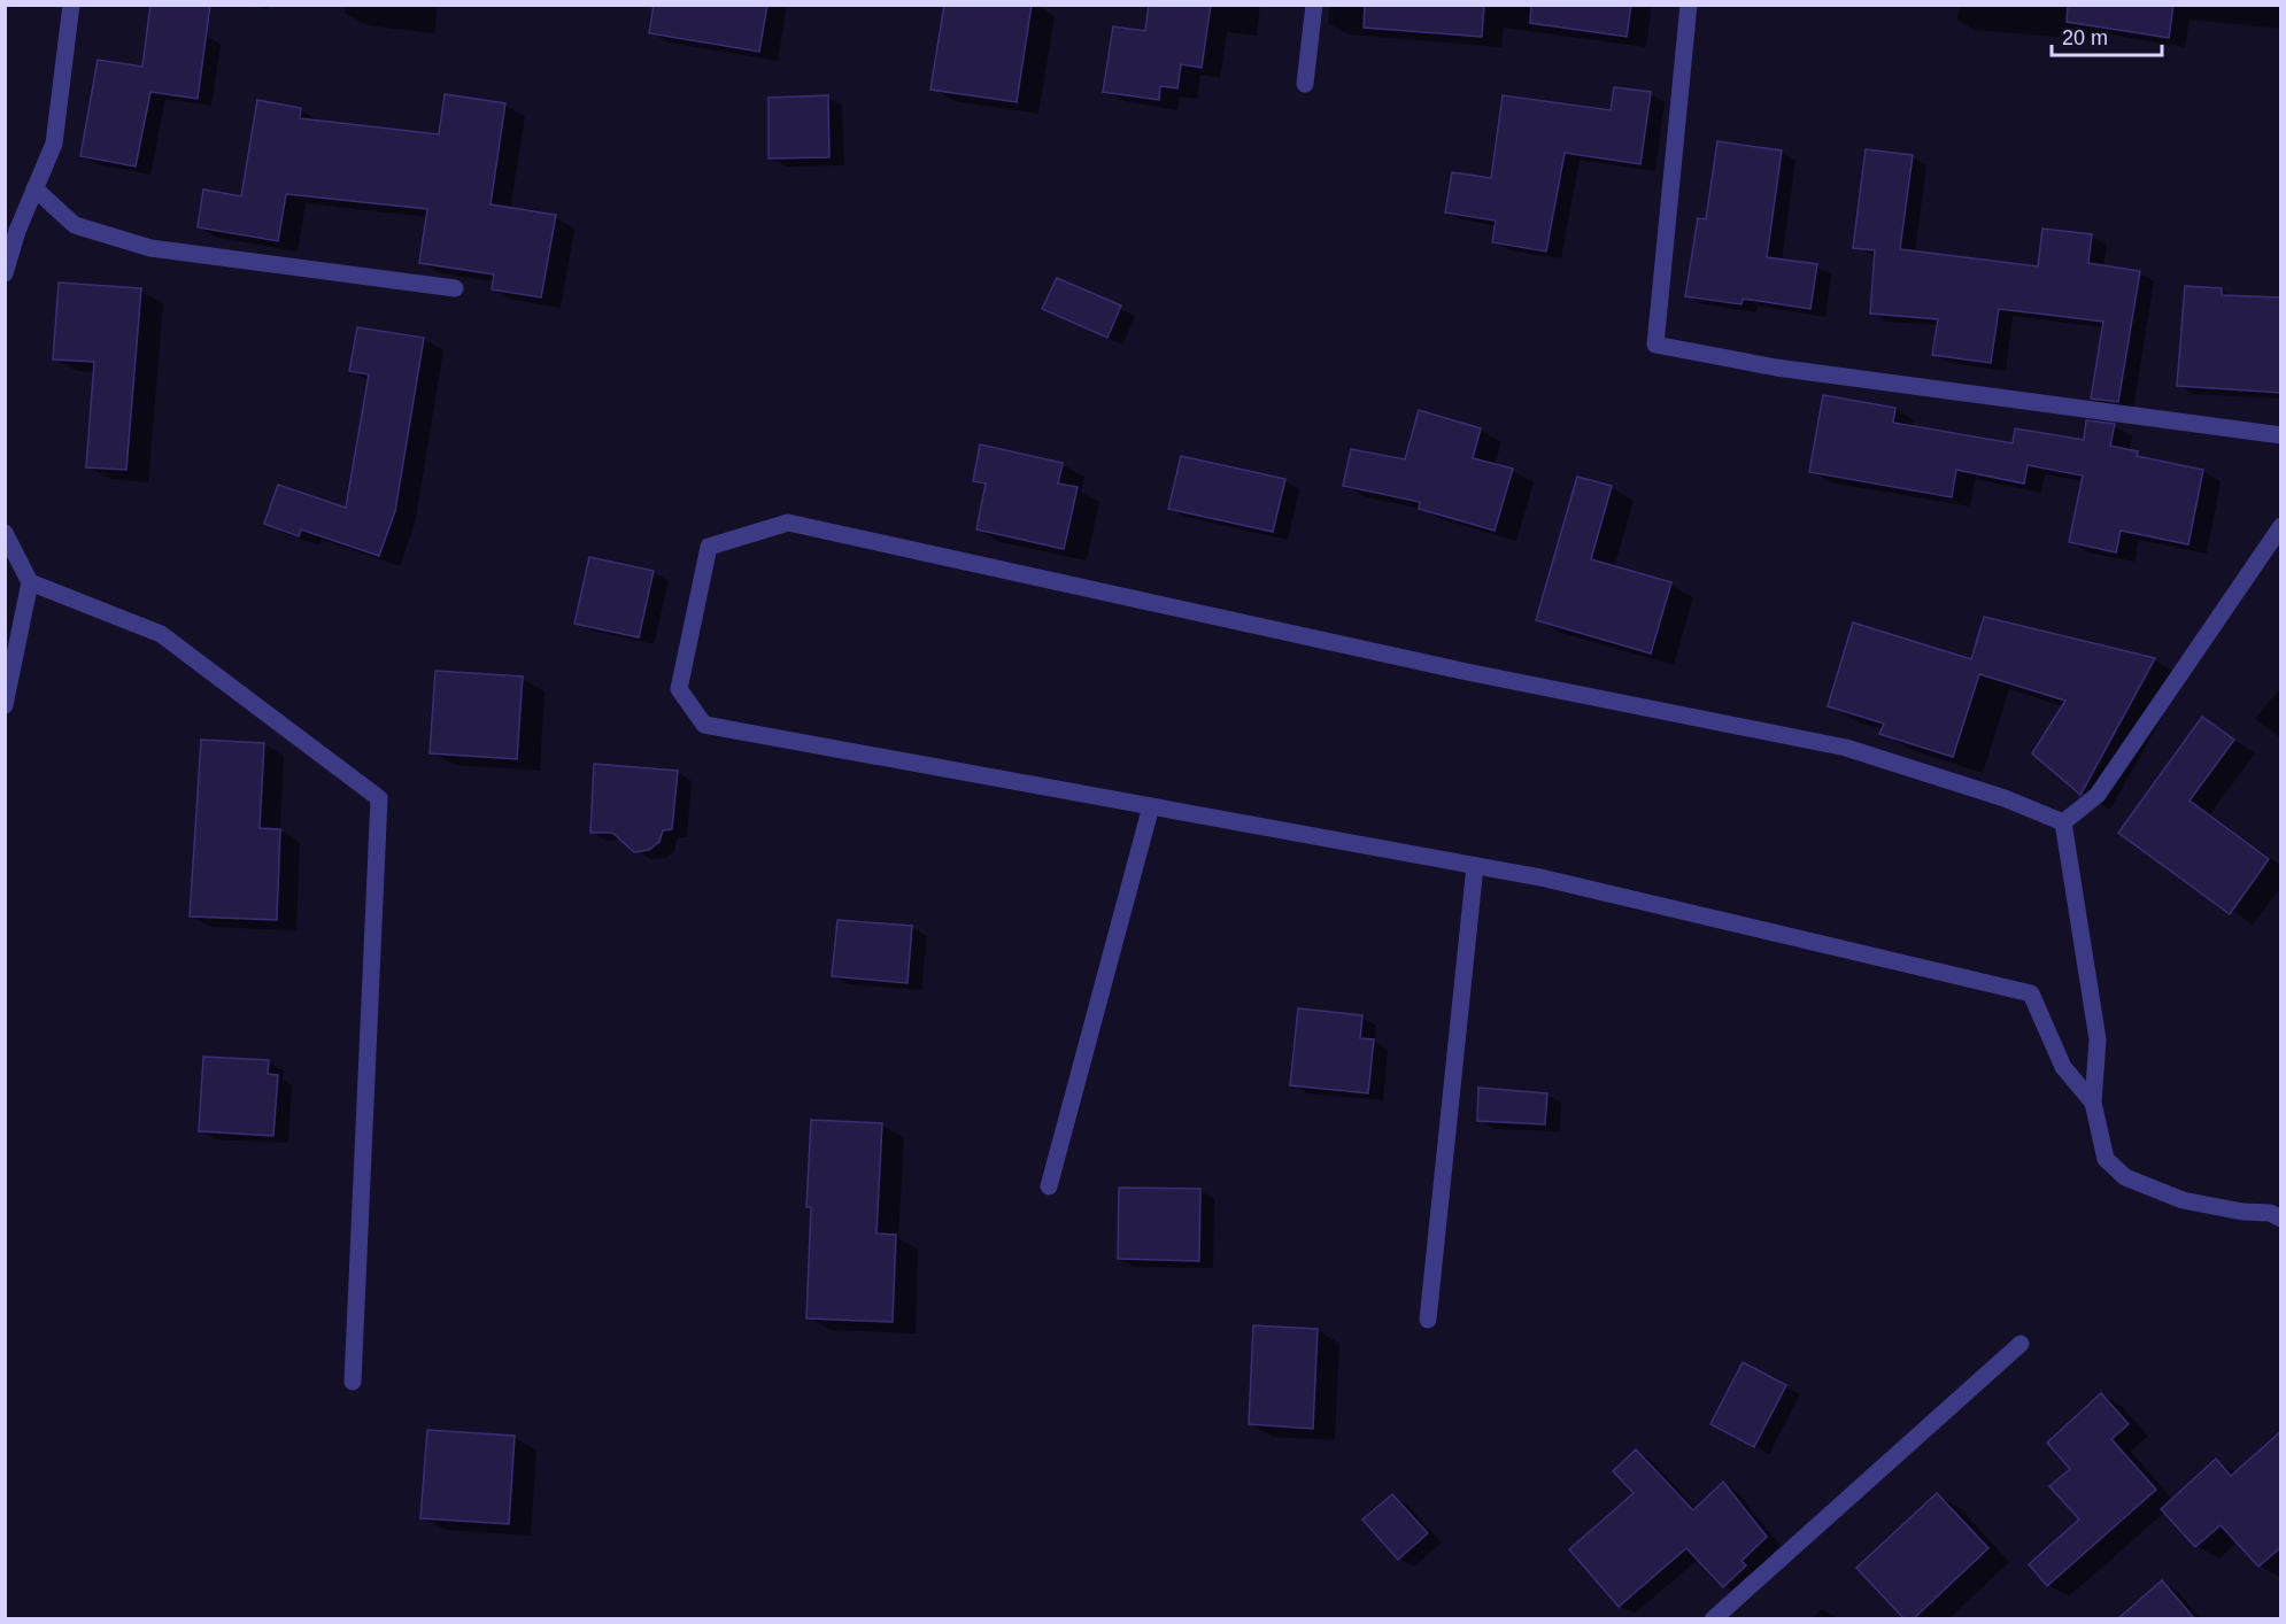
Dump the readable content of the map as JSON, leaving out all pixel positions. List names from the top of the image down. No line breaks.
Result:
{"scale_bar":"20 m"}
